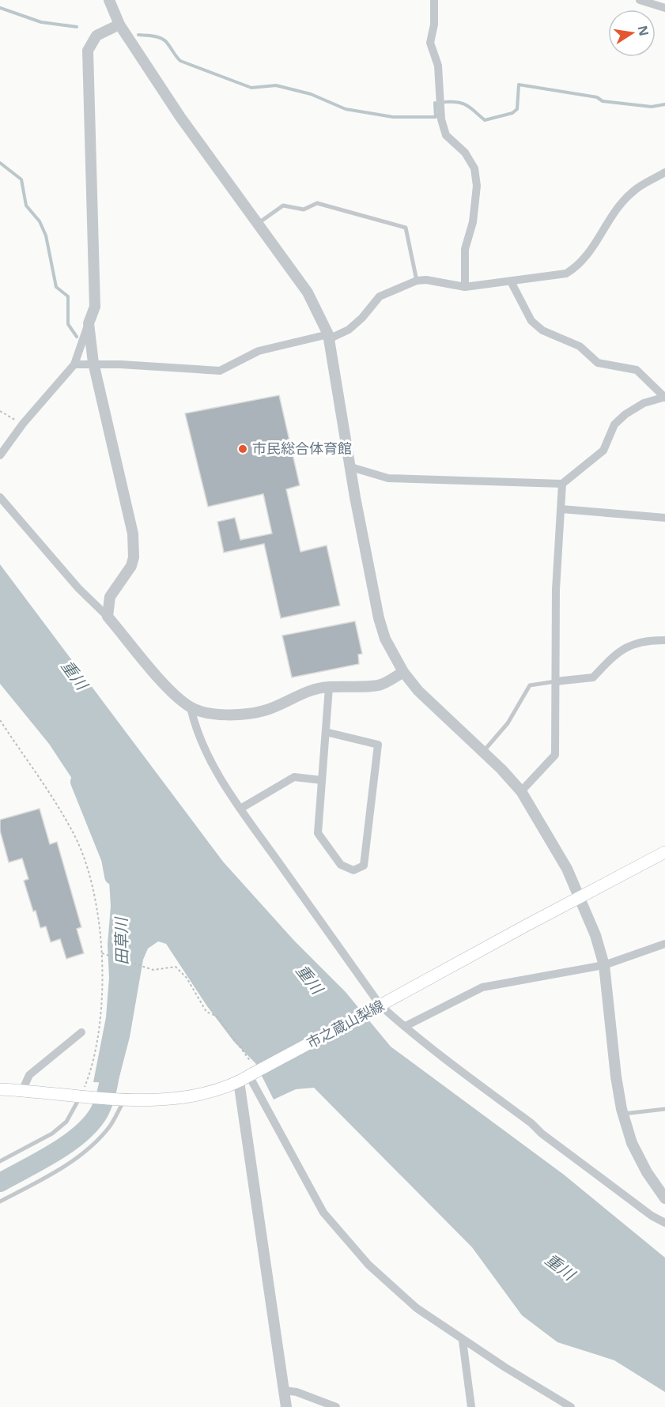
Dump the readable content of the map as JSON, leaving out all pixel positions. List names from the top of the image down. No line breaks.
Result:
{"streets":{"main road":["市之蔵山梨線"]},"water":["重川","田草川"],"places":["市民総合体育館"],"north":"right"}
